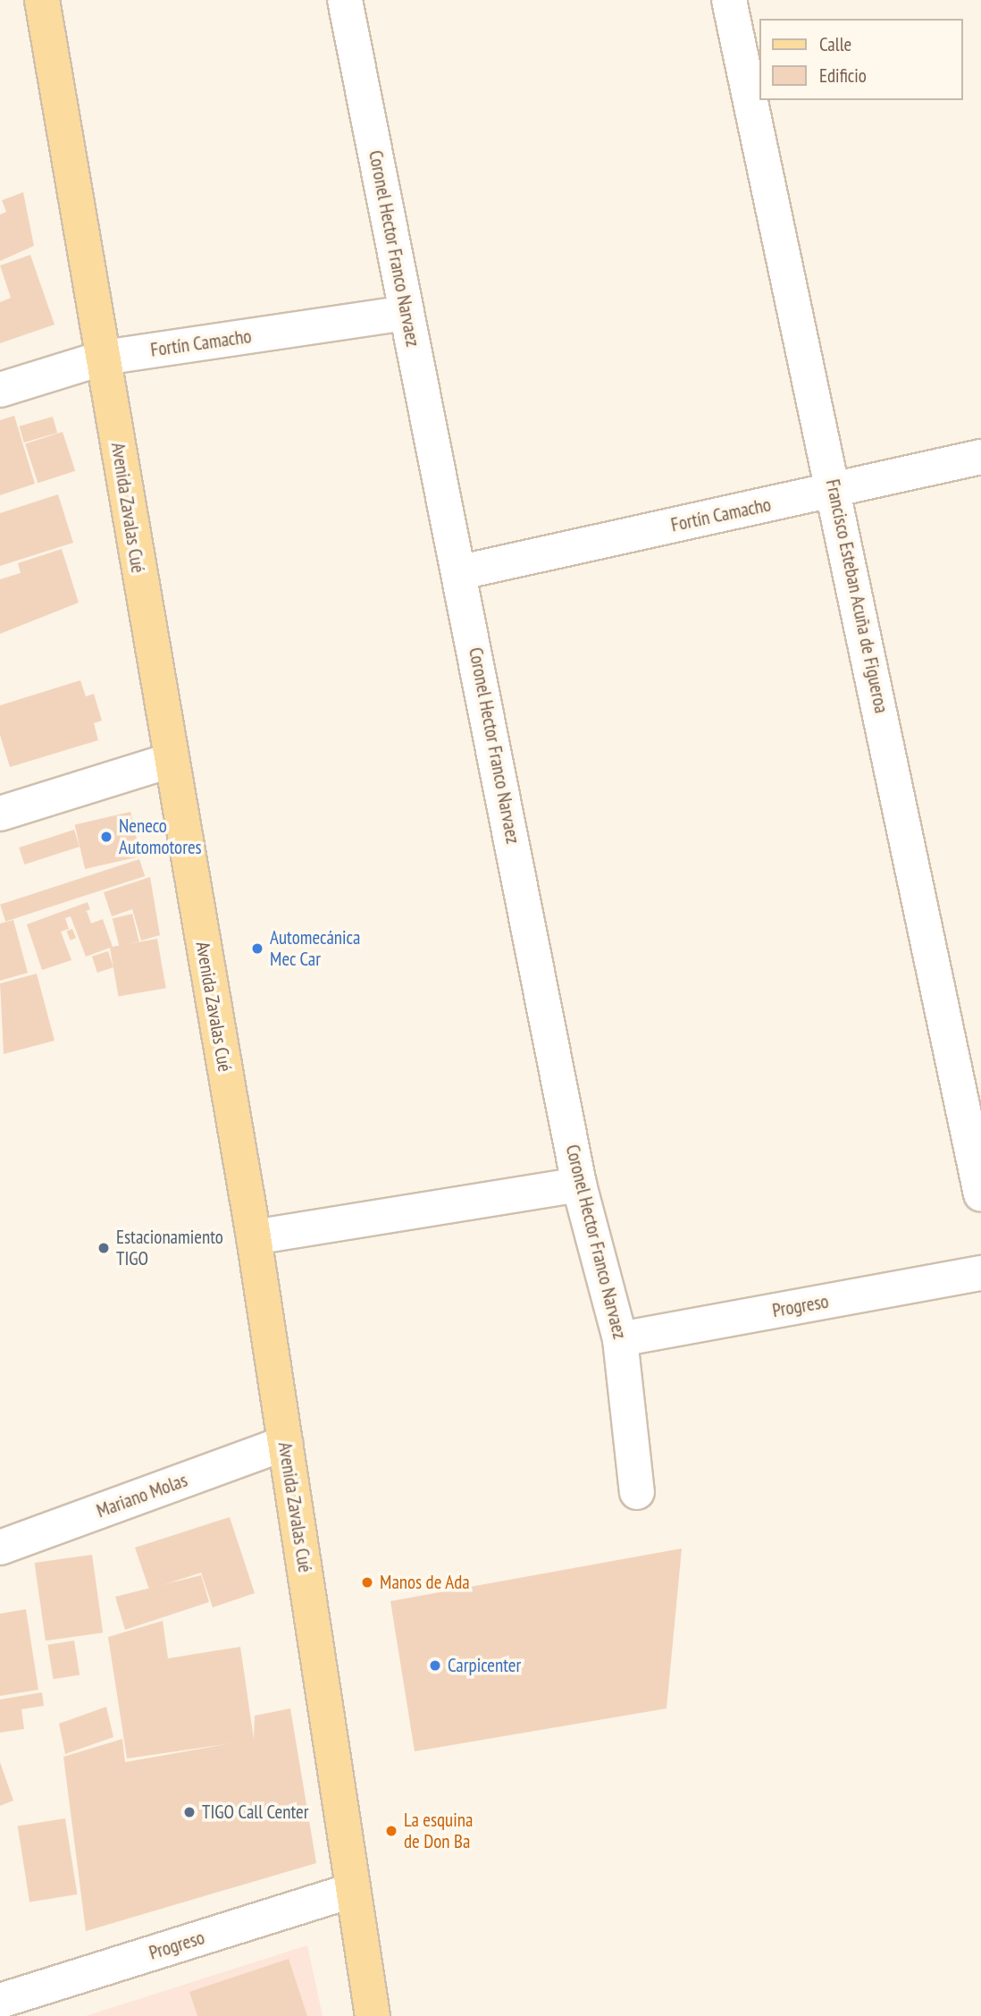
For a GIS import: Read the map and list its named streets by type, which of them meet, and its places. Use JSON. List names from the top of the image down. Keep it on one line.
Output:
{"streets":{"main road":["Avenida Zavalas Cué"],"street":["Coronel Hector Franco Narvaez","Fortín Camacho","Francisco Esteban Acuña de Figueroa","Progreso","Mariano Molas"]},"crossings":[["Coronel Hector Franco Narvaez","Fortín Camacho"],["Coronel Hector Franco Narvaez","Progreso"],["Fortín Camacho","Avenida Zavalas Cué"],["Fortín Camacho","Francisco Esteban Acuña de Figueroa"],["Avenida Zavalas Cué","Progreso"],["Avenida Zavalas Cué","Mariano Molas"]],"places":["Neneco Automotores","Automecánica Mec Car","Estacionamiento TIGO","Manos de Ada","Carpicenter","TIGO Call Center","La esquina de Don Ba"],"legend":["Calle","Edificio"]}
